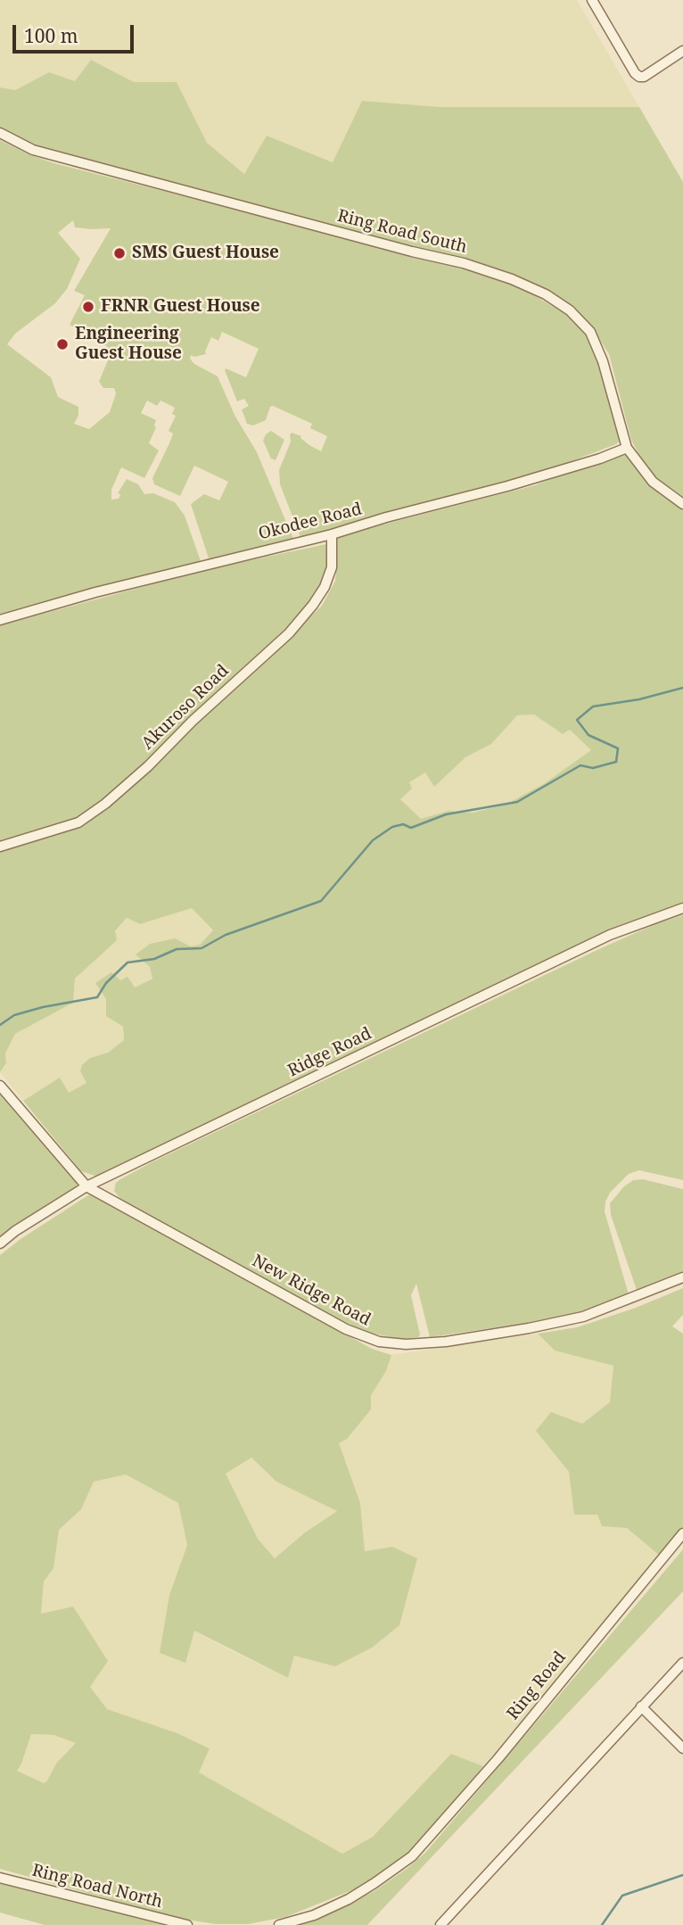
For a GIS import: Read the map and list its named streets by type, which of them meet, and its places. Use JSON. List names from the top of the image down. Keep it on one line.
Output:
{"streets":{"street":["Ring Road South","Okodee Road","Akuroso Road","Ridge Road","New Ridge Road","Ring Road","Ring Road North"]},"crossings":[["Ring Road South","Okodee Road"],["Okodee Road","Akuroso Road"],["Ridge Road","New Ridge Road"]],"places":["SMS Guest House","FRNR Guest House","Engineering Guest House"],"scale_bar":"100 m"}
